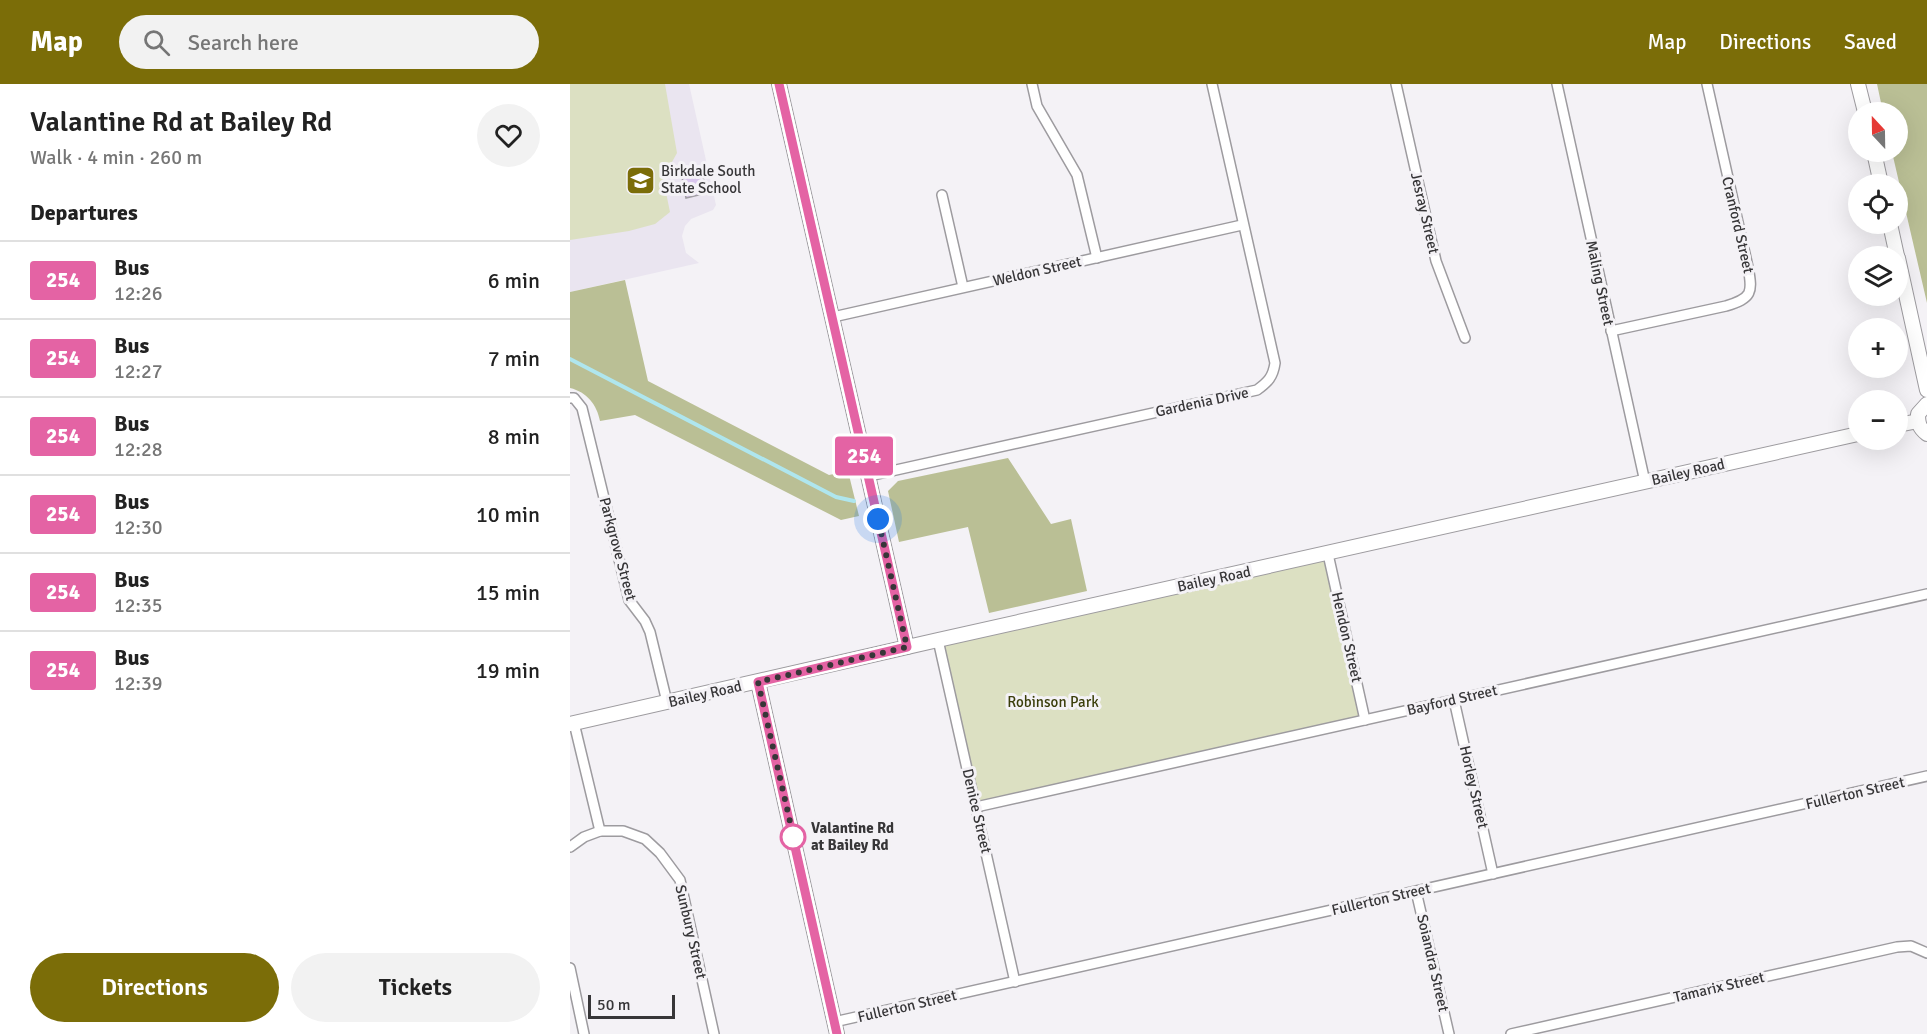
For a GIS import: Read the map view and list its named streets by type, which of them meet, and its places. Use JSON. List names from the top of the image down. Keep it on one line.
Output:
{"streets":{"street":["Jesray Street","Cranford Street","Weldon Street","Maling Street","Gardenia Drive","Bailey Road","Parkgrove Street","Hendon Street","Bayford Street","Horley Street","Fullerton Street","Denice Street","Sunbury Street","Soiandra Street","Tamarix Street"]},"crossings":[["Cranford Street","Maling Street"],["Weldon Street","Gardenia Drive"],["Maling Street","Bailey Road"],["Bailey Road","Parkgrove Street"],["Bailey Road","Hendon Street"],["Bailey Road","Denice Street"],["Hendon Street","Bayford Street"],["Bayford Street","Horley Street"],["Bayford Street","Denice Street"],["Horley Street","Fullerton Street"],["Fullerton Street","Denice Street"],["Fullerton Street","Soiandra Street"]],"parks":["Robinson Park"],"places":{"school or university":["Birkdale South State School"],"other":["Valantine Rd at Bailey Rd"]},"lines":["bus line 254"],"scale_bar":"50 m","north":"top","page":{"header":"Map","search":"Search here","nav":["Map","Directions","Saved"],"heading":[["Valantine Rd at Bailey Rd","Walk · 4 min · 260 m"],"Departures"],"on_map":"254","map_buttons":["+","−"],"list":[{"mark":"254","name":"Bus","note":"12:26","value":"6 min"},{"mark":"254","name":"Bus","note":"12:27","value":"7 min"},{"mark":"254","name":"Bus","note":"12:28","value":"8 min"},{"mark":"254","name":"Bus","note":"12:30","value":"10 min"},{"mark":"254","name":"Bus","note":"12:35","value":"15 min"},{"mark":"254","name":"Bus","note":"12:39","value":"19 min"}],"buttons":["Directions","Tickets"],"scale":"50 m"}}
